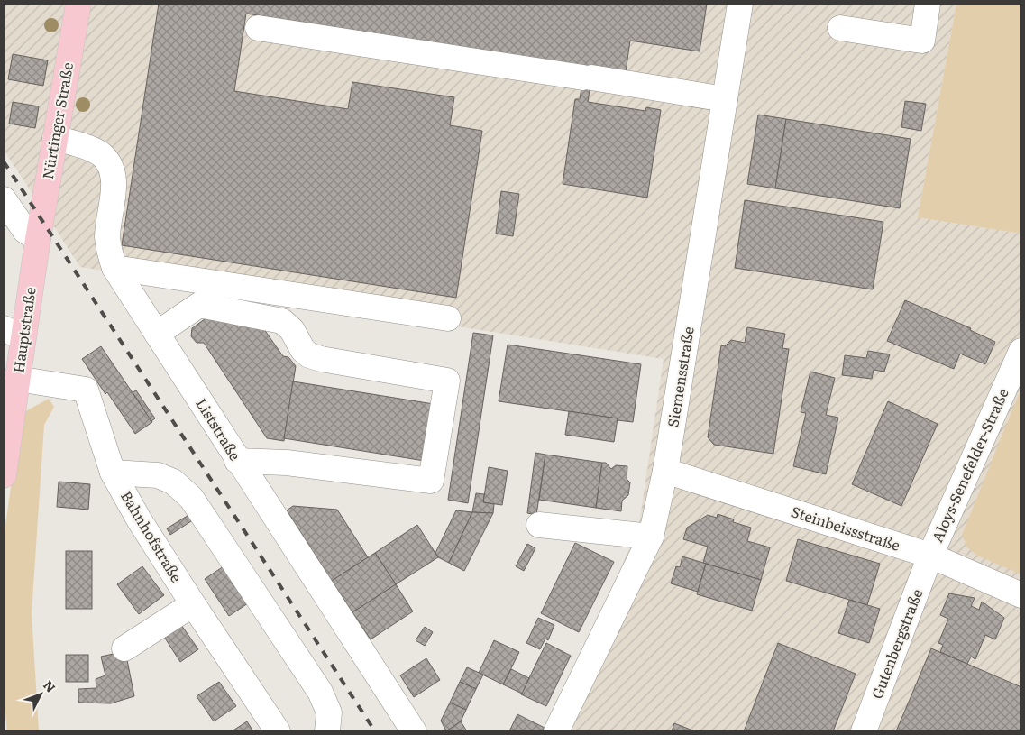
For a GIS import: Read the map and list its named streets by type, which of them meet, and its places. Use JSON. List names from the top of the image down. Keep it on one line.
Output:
{"streets":{"main road":["Nürtinger Straße","Hauptstraße"],"street":["Siemensstraße","Liststraße","Aloys-Senefelder-Straße","Steinbeissstraße","Bahnhofstraße","Gutenbergstraße"]},"crossings":[["Nürtinger Straße","Hauptstraße"],["Nürtinger Straße","Liststraße"],["Hauptstraße","Bahnhofstraße"],["Siemensstraße","Steinbeissstraße"],["Aloys-Senefelder-Straße","Steinbeissstraße"],["Aloys-Senefelder-Straße","Gutenbergstraße"],["Steinbeissstraße","Gutenbergstraße"]],"north":"top right"}
